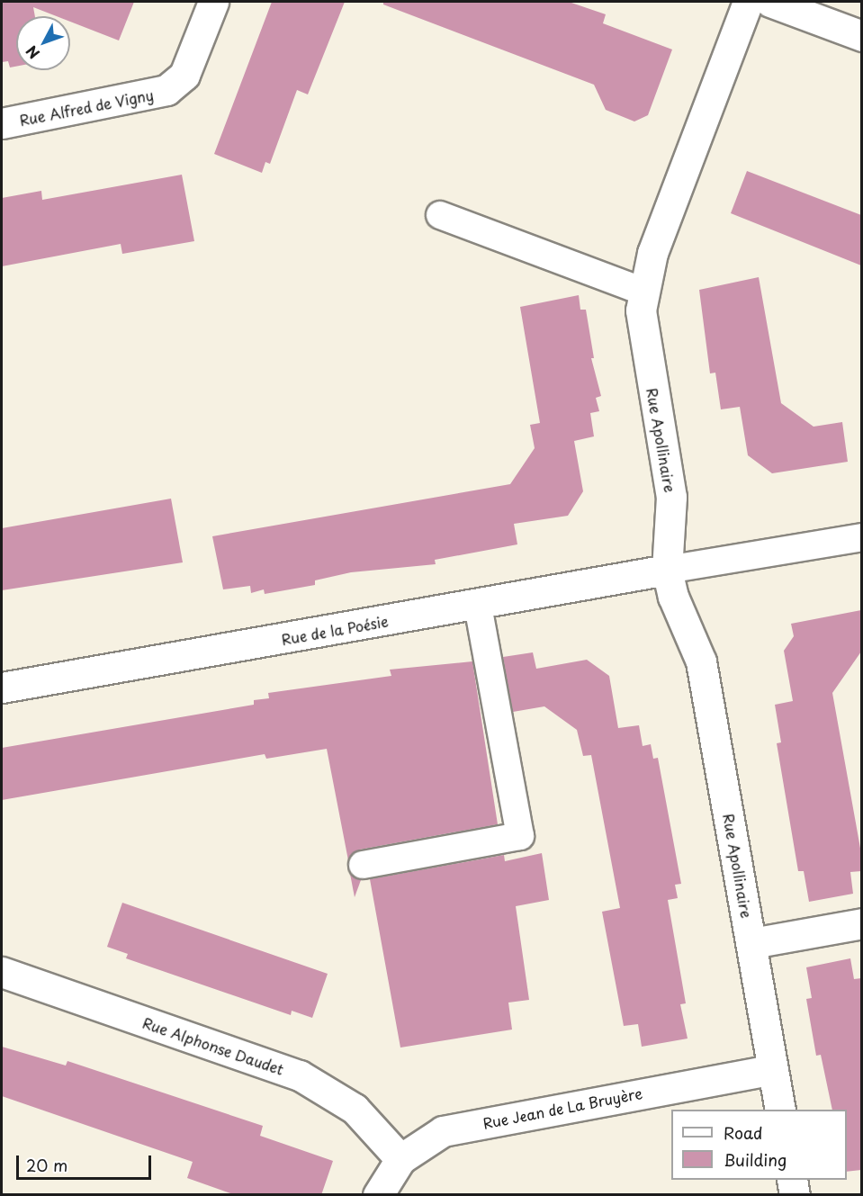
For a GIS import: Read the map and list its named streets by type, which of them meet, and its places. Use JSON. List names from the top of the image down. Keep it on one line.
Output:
{"streets":{"street":["Rue Alfred de Vigny","Rue Apollinaire","Rue de la Poésie","Rue Alphonse Daudet","Rue Jean de La Bruyère"]},"crossings":[["Rue Apollinaire","Rue de la Poésie"],["Rue Apollinaire","Rue Jean de La Bruyère"],["Rue Alphonse Daudet","Rue Jean de La Bruyère"]],"legend":["Road","Building"],"scale_bar":"20 m","north":"bottom left"}
